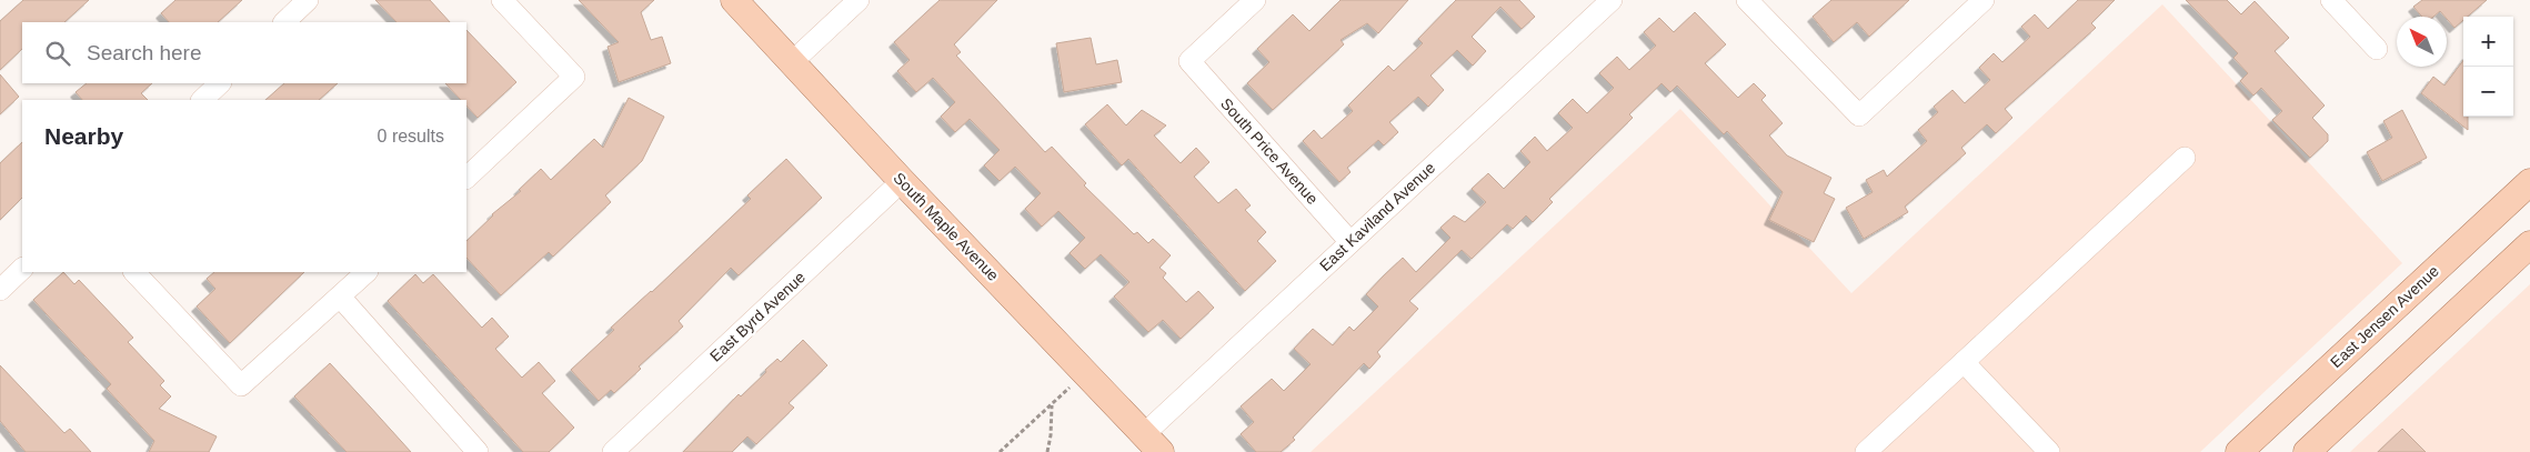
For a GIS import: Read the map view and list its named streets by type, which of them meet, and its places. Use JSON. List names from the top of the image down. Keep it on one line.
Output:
{"streets":{"main road":["South Maple Avenue","East Jensen Avenue"],"street":["South Price Avenue","East Kaviland Avenue","East Byrd Avenue"]},"crossings":[["South Price Avenue","East Kaviland Avenue"],["East Kaviland Avenue","South Maple Avenue"],["South Maple Avenue","East Byrd Avenue"]],"north":"top left","page":{"map_buttons":["+","−"],"search":"Search here","heading":["Nearby","0 results"]}}
